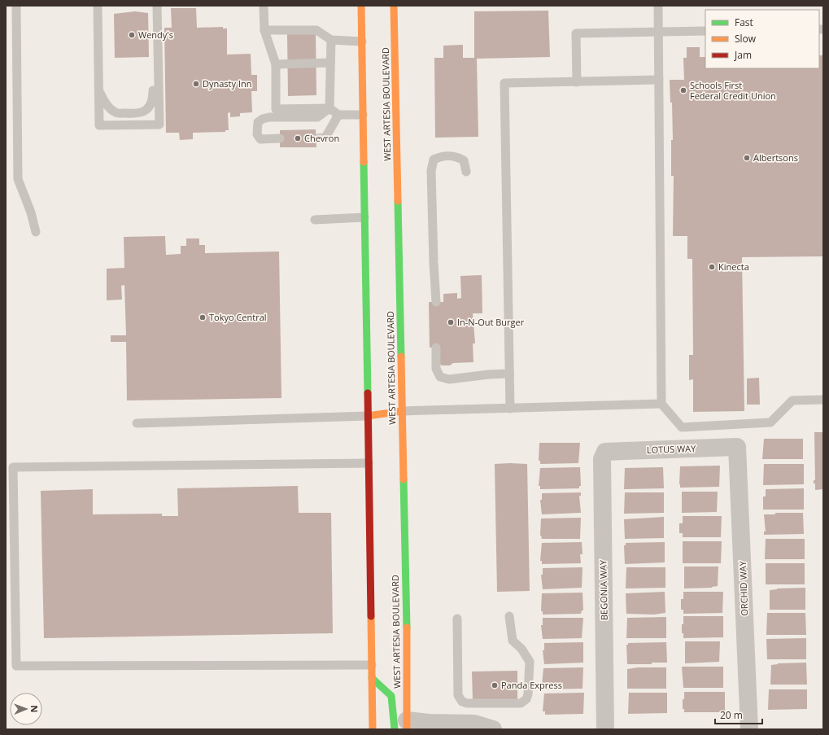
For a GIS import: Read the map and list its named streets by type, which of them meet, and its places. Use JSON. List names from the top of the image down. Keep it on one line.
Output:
{"streets":{"main road":["WEST ARTESIA BOULEVARD"],"street":["LOTUS WAY","ORCHID WAY","BEGONIA WAY"]},"crossings":[["LOTUS WAY","ORCHID WAY"],["LOTUS WAY","BEGONIA WAY"]],"places":["Wendy's","Dynasty Inn","Schools First Federal Credit Union","Chevron","Albertsons","Kinecta","Tokyo Central","In-N-Out Burger","Panda Express"],"legend":["Fast","Slow","Jam"],"scale_bar":"20 m","north":"right"}
